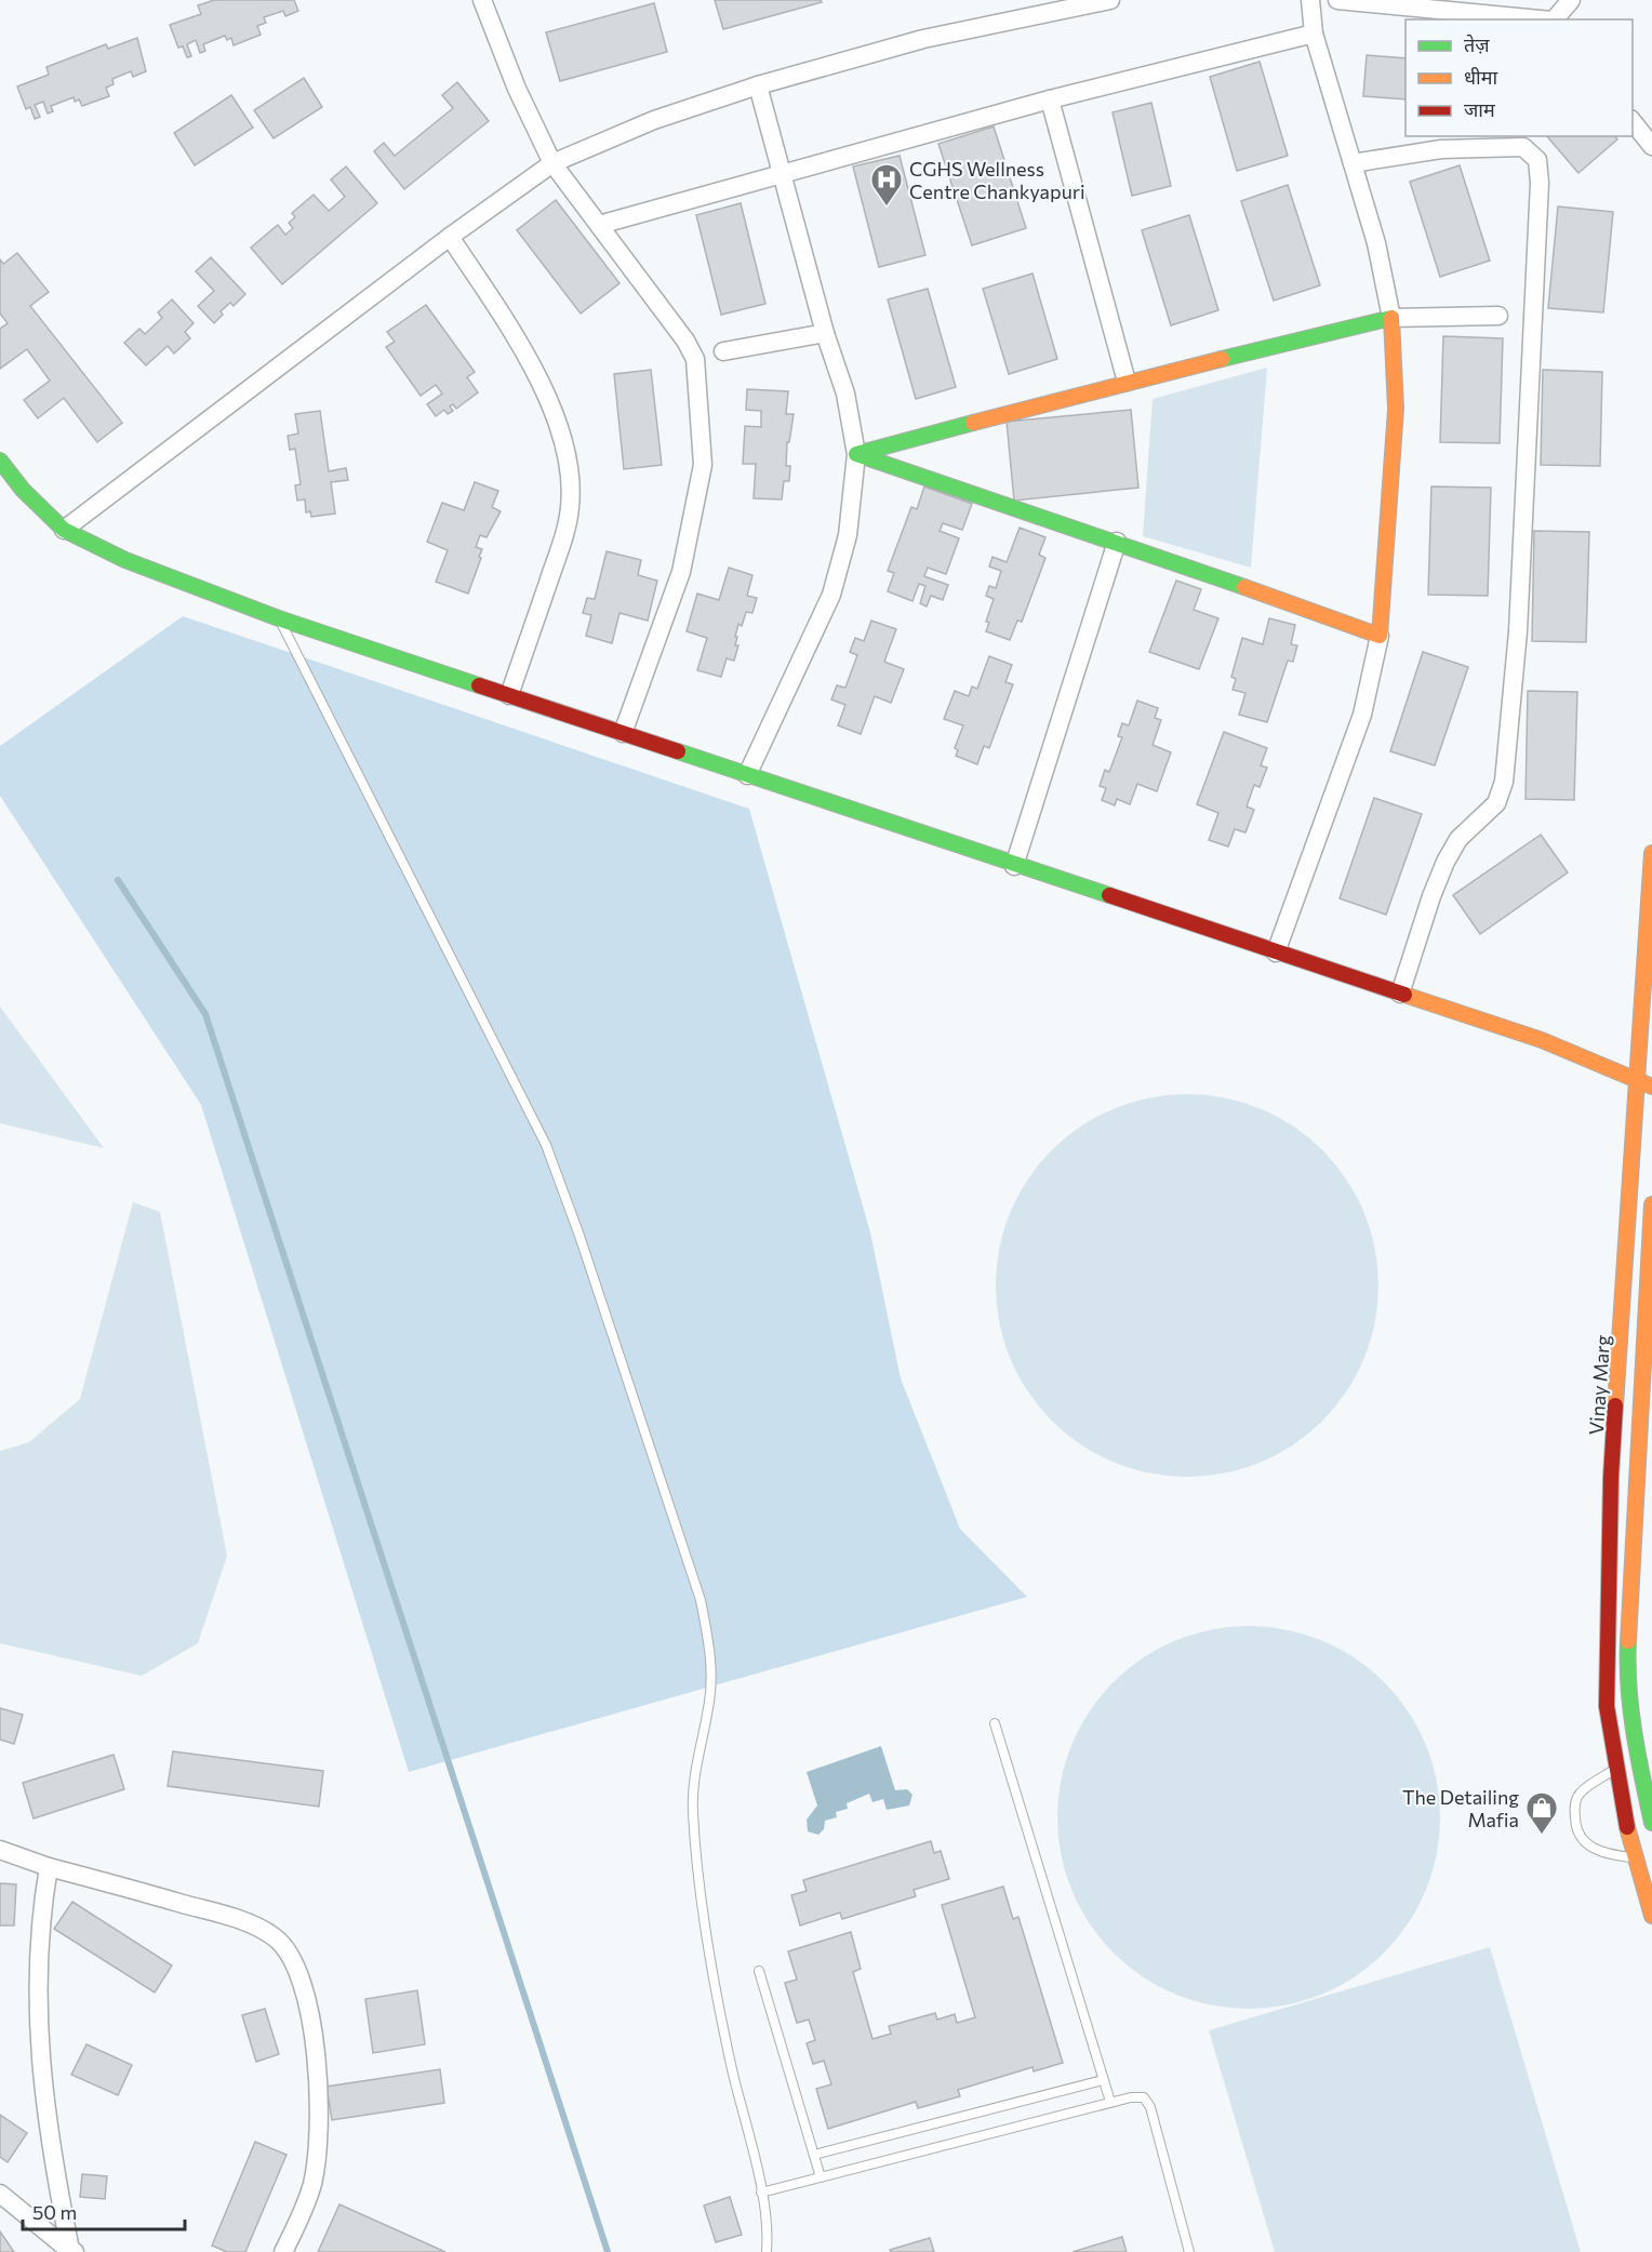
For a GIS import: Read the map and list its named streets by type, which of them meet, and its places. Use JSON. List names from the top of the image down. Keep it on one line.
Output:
{"streets":{"street":["Vinay Marg"]},"places":{"hospital":["CGHS Wellness Centre Chankyapuri"],"shop":["The Detailing Mafia"]},"legend":["तेज़","धीमा","जाम"],"scale_bar":"50 m"}
